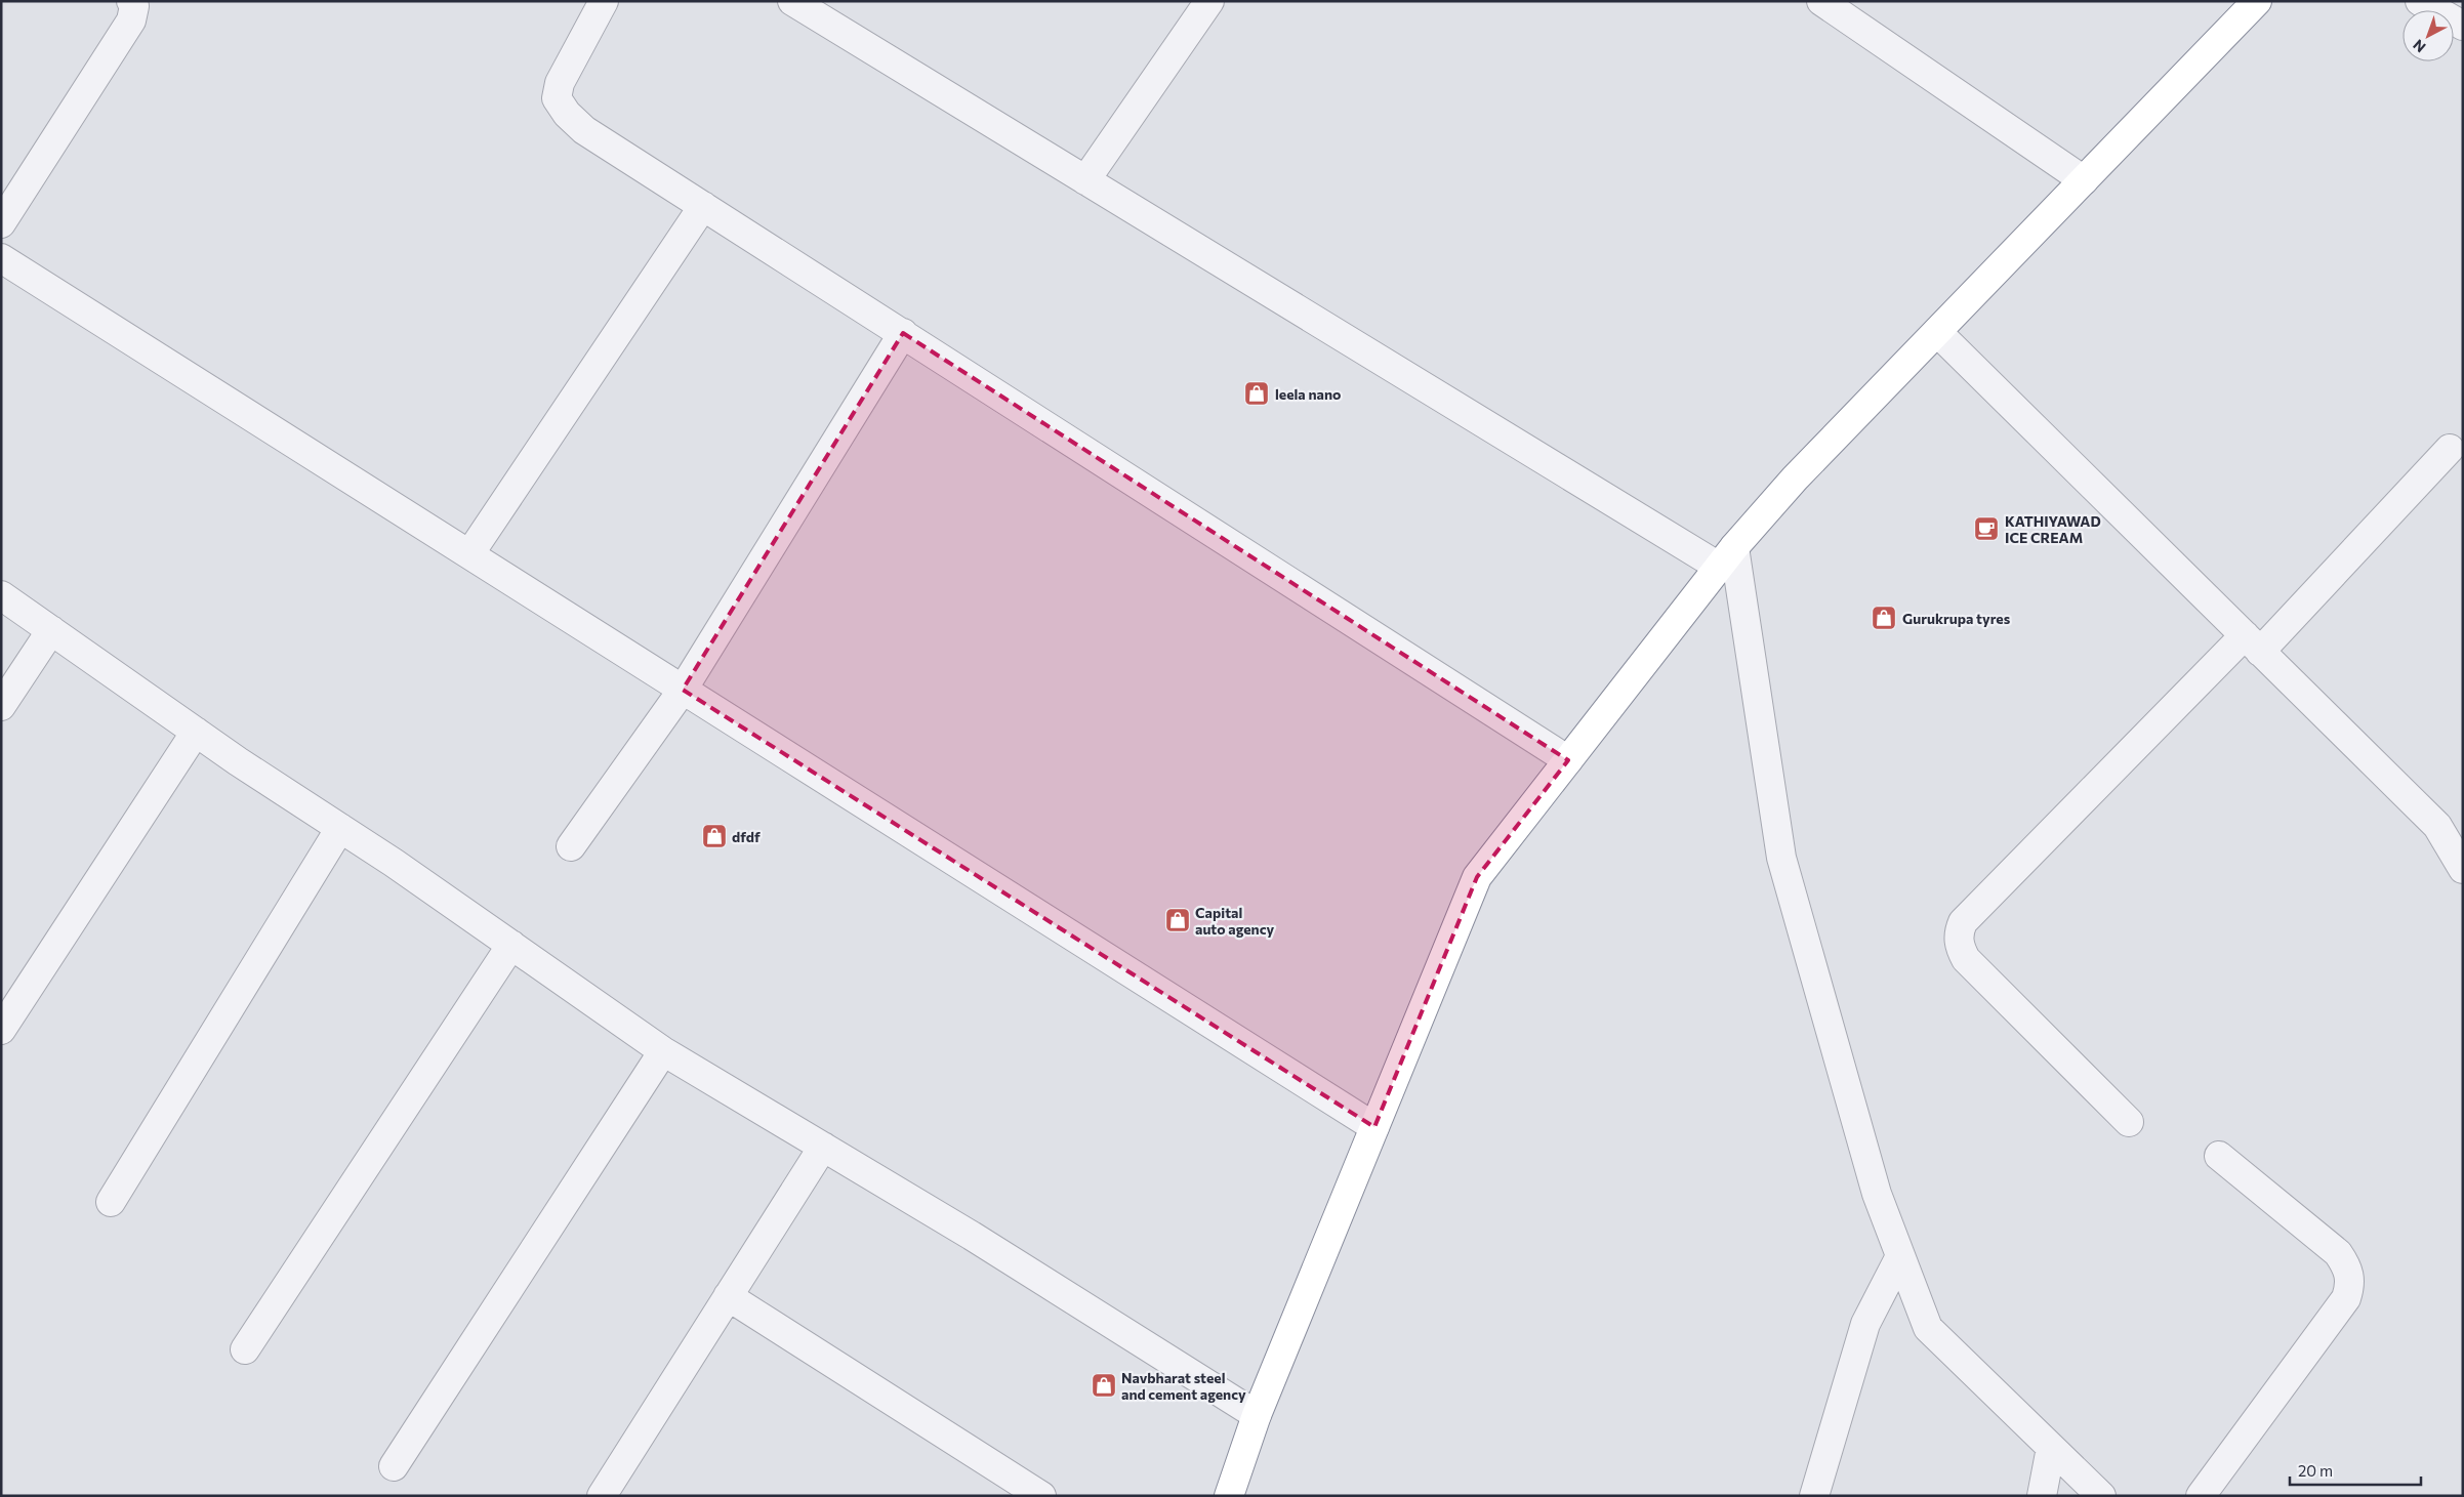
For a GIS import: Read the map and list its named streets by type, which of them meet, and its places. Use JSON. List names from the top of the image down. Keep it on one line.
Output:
{"places":{"shop":["leela nano","Gurukrupa tyres","dfdf","Capital auto agency","Navbharat steel and cement agency"],"cafe":["KATHIYAWAD ICE CREAM"]},"scale_bar":"20 m","north":"bottom left"}
